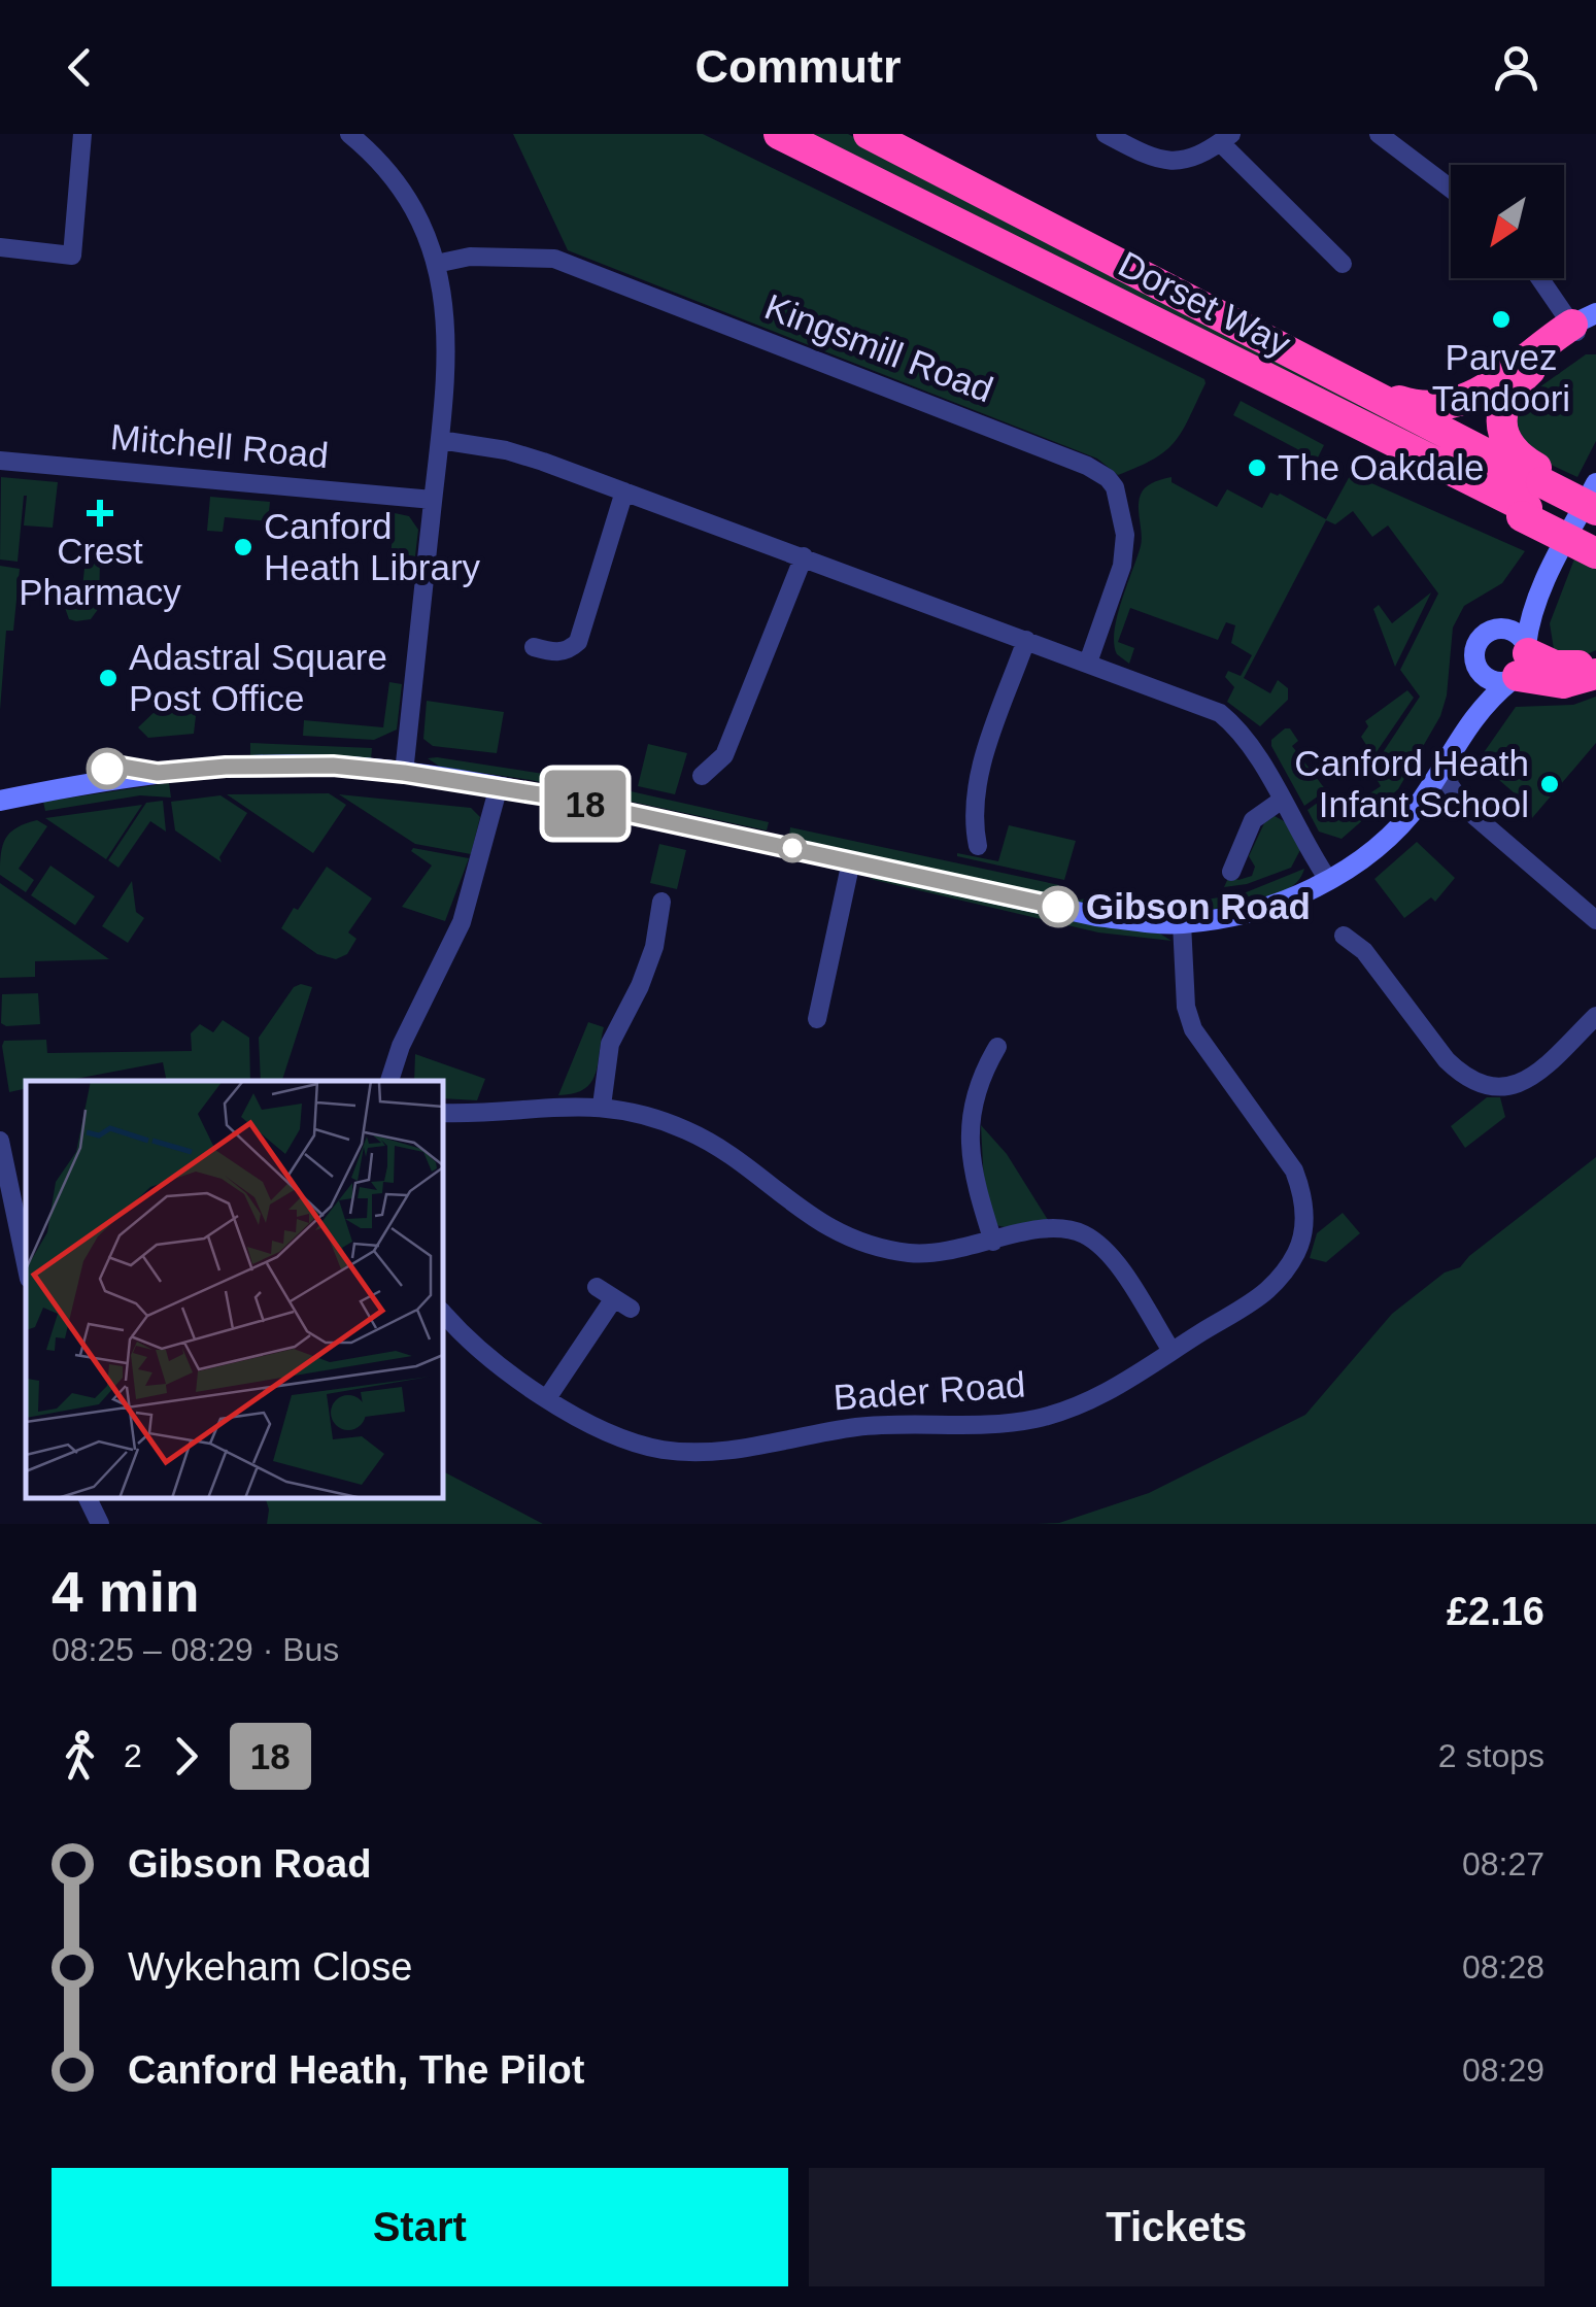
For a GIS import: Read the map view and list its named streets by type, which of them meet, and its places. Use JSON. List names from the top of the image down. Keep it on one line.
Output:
{"streets":{"highway":["Dorset Way"],"street":["Kingsmill Road","Mitchell Road","Bader Road"]},"places":{"other":["Parvez Tandoori","The Oakdale","Canford Heath Library","Adastral Square Post Office","Canford Heath Infant School","Gibson Road"],"health":["Crest Pharmacy"]},"lines":["bus line 18"],"north":"bottom left","page":{"header":"Commutr","on_map":"18","heading":["4 min","08:25 – 08:29 · Bus","£2.16"],"legs":["2","18","2 stops"],"list":[{"name":"Gibson Road","value":"08:27"},{"name":"Wykeham Close","value":"08:28"},{"name":"Canford Heath, The Pilot","value":"08:29"}],"buttons":["Start","Tickets"]}}
